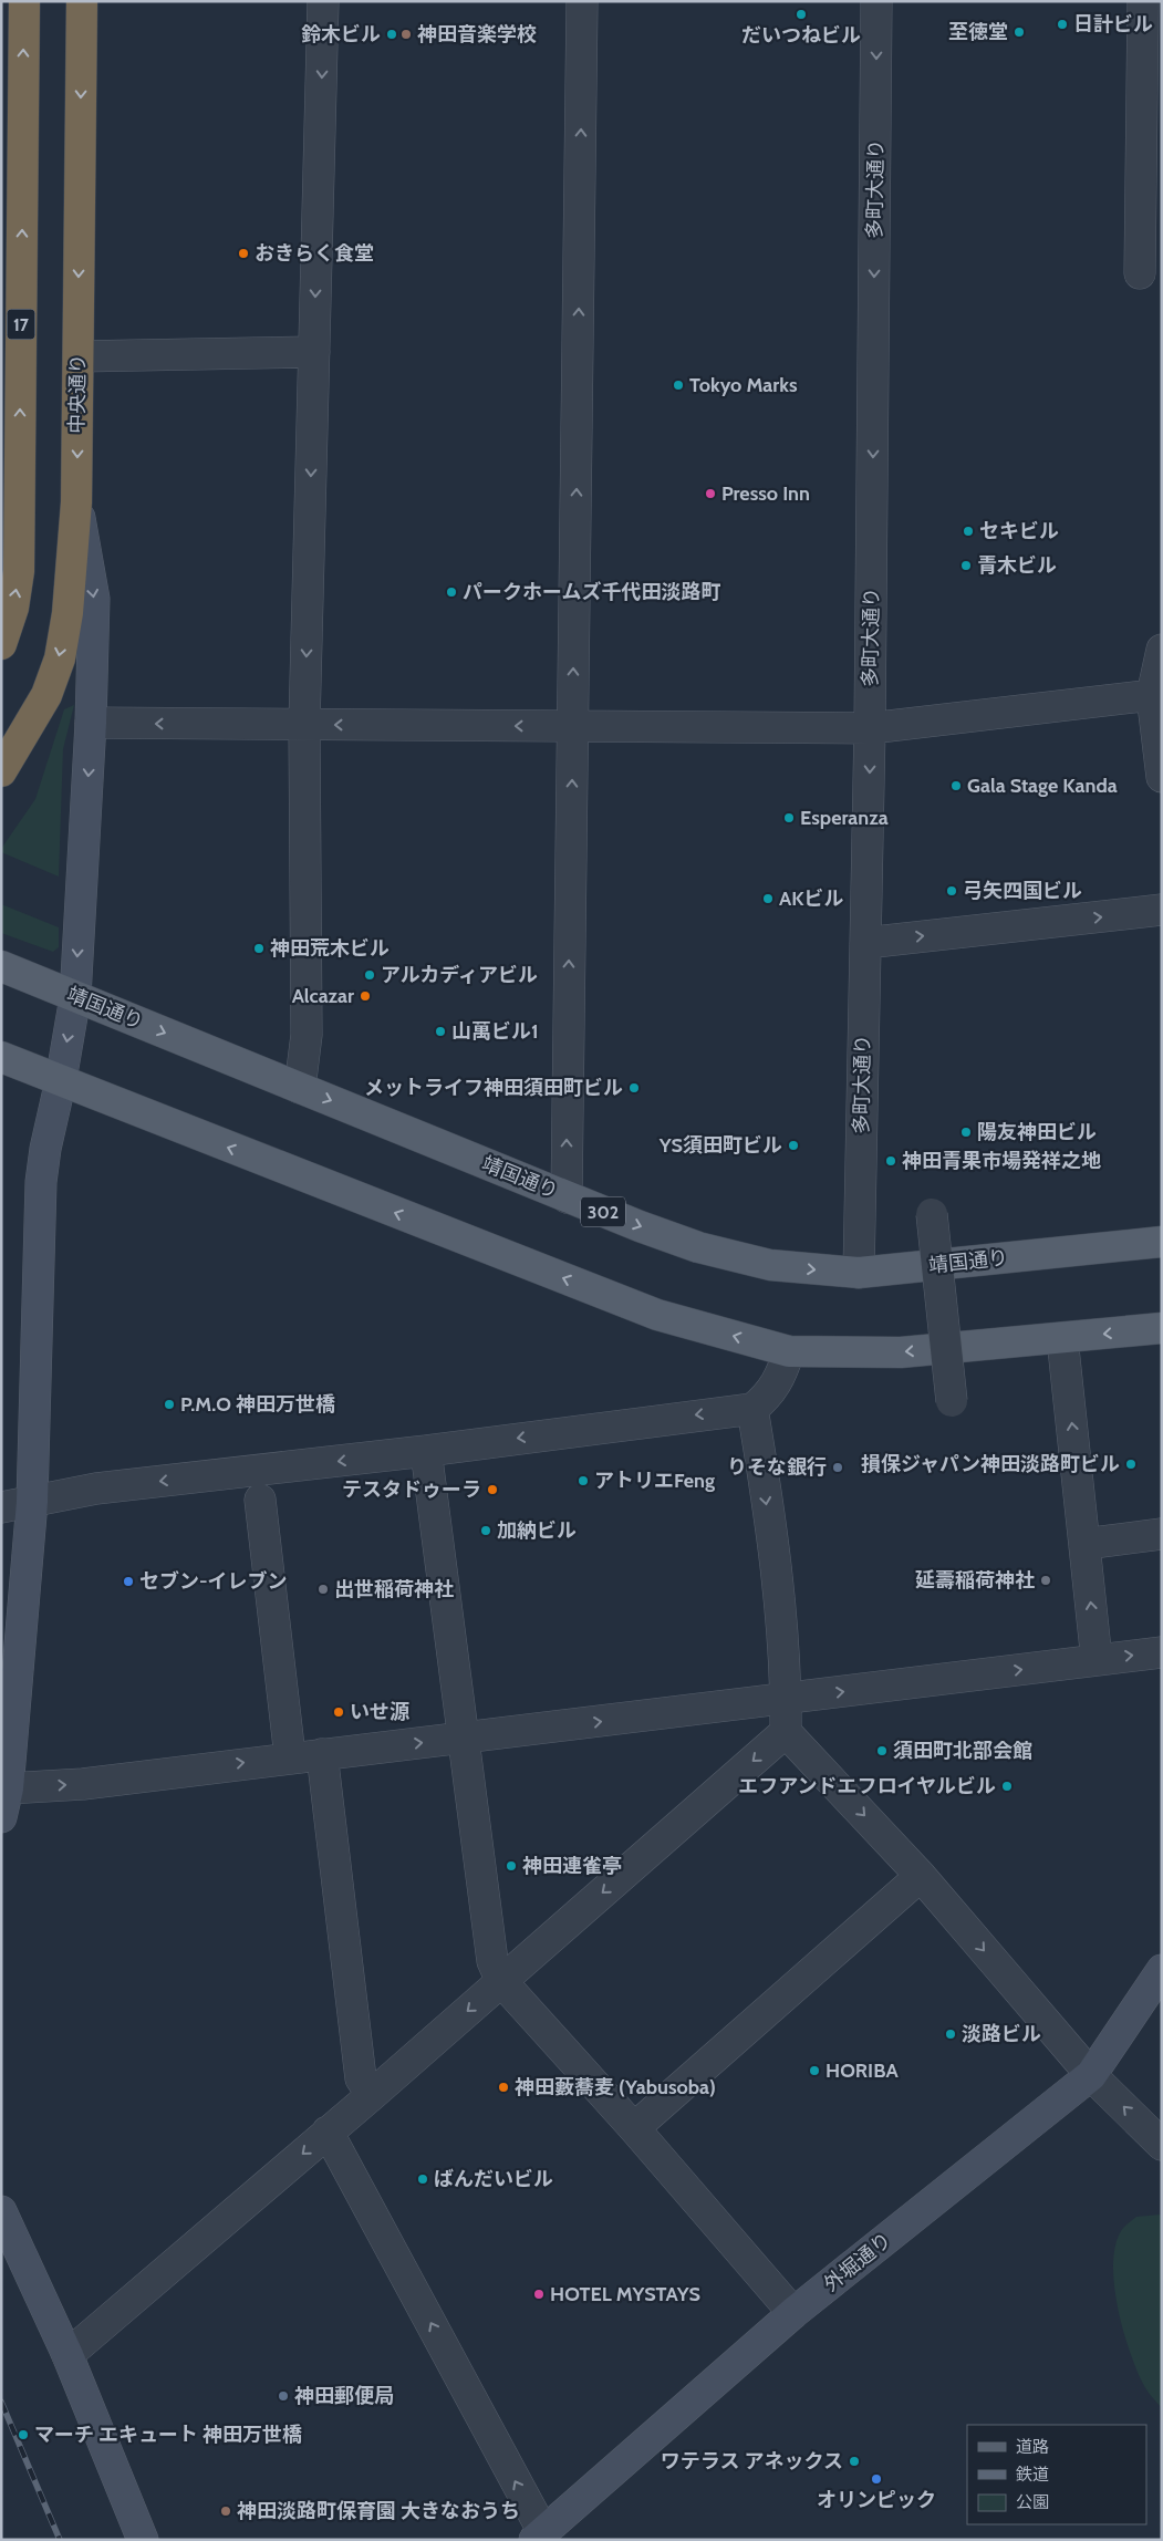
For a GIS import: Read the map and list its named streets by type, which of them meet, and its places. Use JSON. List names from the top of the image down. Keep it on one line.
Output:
{"streets":{"highway":["17","中央通り"],"main road":["靖国通り","302"],"street":["多町大通り","外堀通り"]},"crossings":[["多町大通り","靖国通り"]],"one_way":["多町大通り"],"places":["だいつねビル","日計ビル","至徳堂","鈴木ビル","神田音楽学校","おきらく食堂","Tokyo Marks","Presso Inn","セキビル","青木ビル","パークホームズ千代田淡路町","Gala Stage Kanda","Esperanza","弓矢四国ビル","AKビル","神田荒木ビル","アルカディアビル","Alcazar","山萬ビル1","メットライフ神田須田町ビル","陽友神田ビル","YS須田町ビル","神田青果市場発祥之地","P.M.O 神田万世橋","損保ジャパン神田淡路町ビル","りそな銀行","アトリエFeng","テスタドゥーラ","加納ビル","延壽稲荷神社","セブン-イレブン","出世稲荷神社","いせ源","須田町北部会館","エフアンドエフロイヤルビル","神田連雀亭","淡路ビル","HORIBA","神田藪蕎麦 (Yabusoba)","ばんだいビル","HOTEL MYSTAYS","神田郵便局","マーチ エキュート 神田万世橋","ワテラス アネックス","オリンピック","神田淡路町保育園 大きなおうち"],"legend":["道路","鉄道","公園"]}
